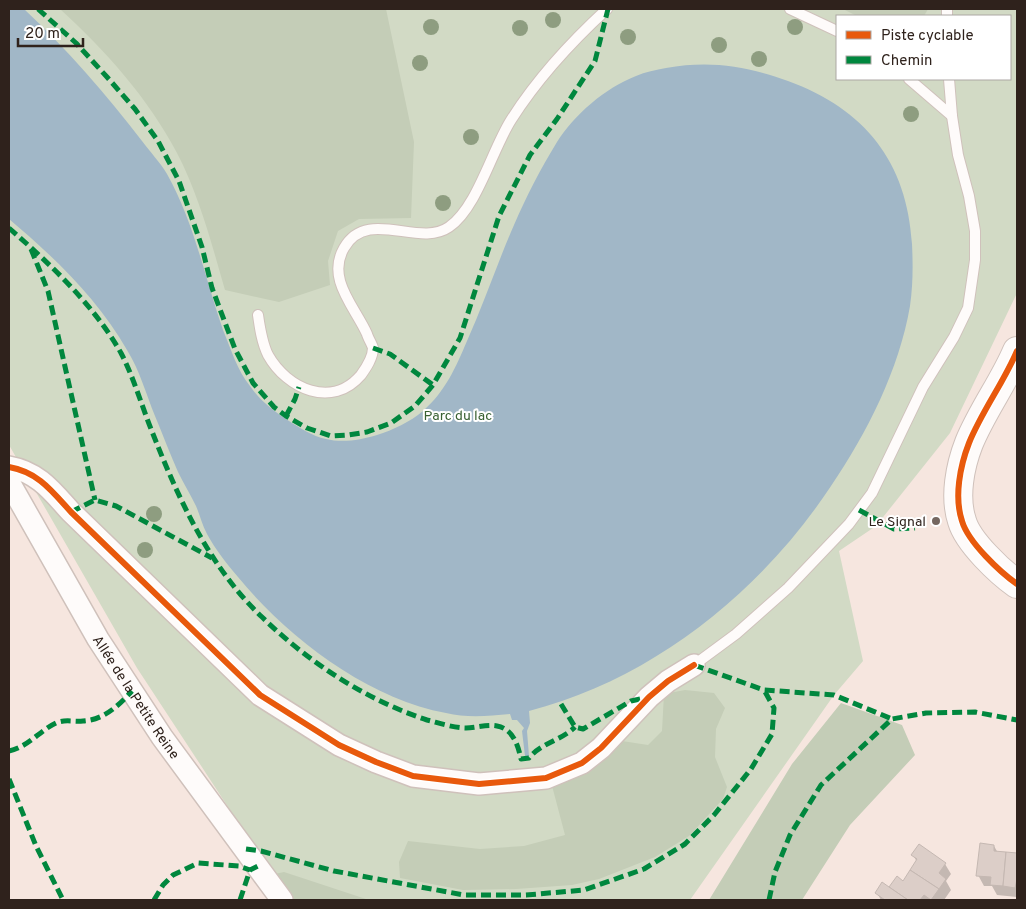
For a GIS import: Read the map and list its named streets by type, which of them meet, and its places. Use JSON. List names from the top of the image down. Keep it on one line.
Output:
{"streets":{"street":["Allée de la Petite Reine"]},"parks":["Parc du lac"],"places":["Le Signal"],"legend":["Piste cyclable","Chemin"],"scale_bar":"20 m"}
